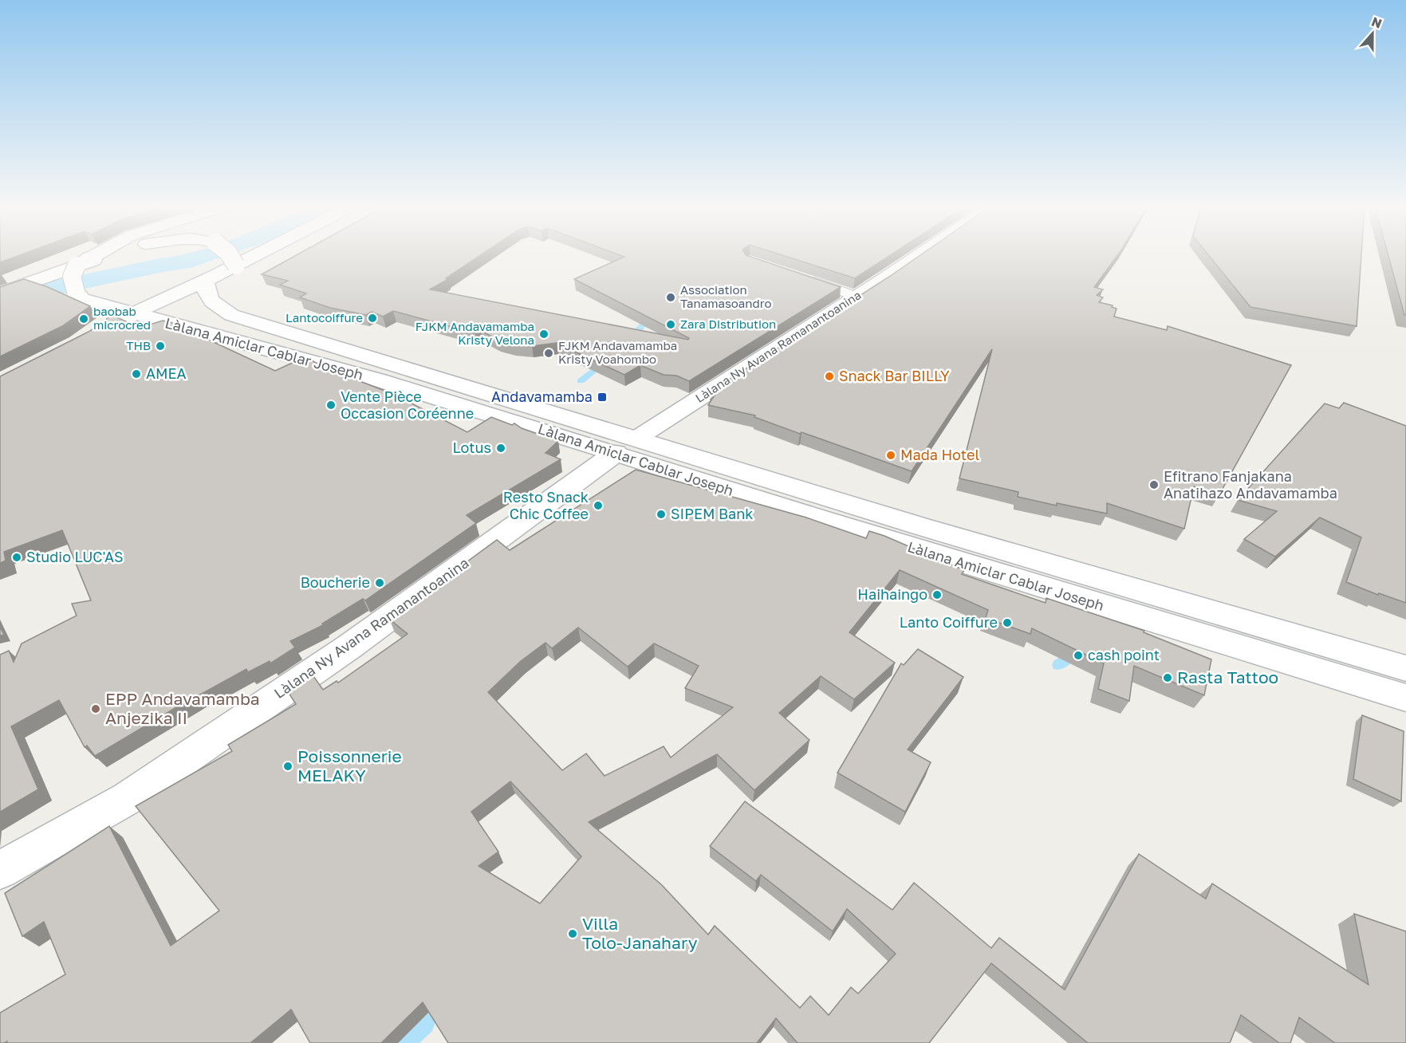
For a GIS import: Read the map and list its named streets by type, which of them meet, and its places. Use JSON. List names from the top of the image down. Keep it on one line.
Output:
{"streets":{"main road":["Làlana Ny Avana Ramanantoanina","Làlana Amiclar Cablar Joseph"]},"crossings":[["Làlana Ny Avana Ramanantoanina","Làlana Amiclar Cablar Joseph"]],"places":{"other":["Association Tanamasoandro","Lantocoiffure","baobab microcred","Zara Distribution","FJKM Andavamamba Kristy Velona","THB","FJKM Andavamamba Kristy Voahombo","AMEA","Snack Bar BILLY","Vente Pièce Occasion Coréenne","Lotus","Mada Hotel","Efitrano Fanjakana Anatihazo Andavamamba","Resto Snack Chic Coffee","SIPEM Bank","Studio LUC'AS","Boucherie","Haihaingo","Lanto Coiffure","cash point","Rasta Tattoo","EPP Andavamamba Anjezika II","Poissonnerie MELAKY","Villa Tolo-Janahary"],"transit":["Andavamamba"]},"north":"top"}
